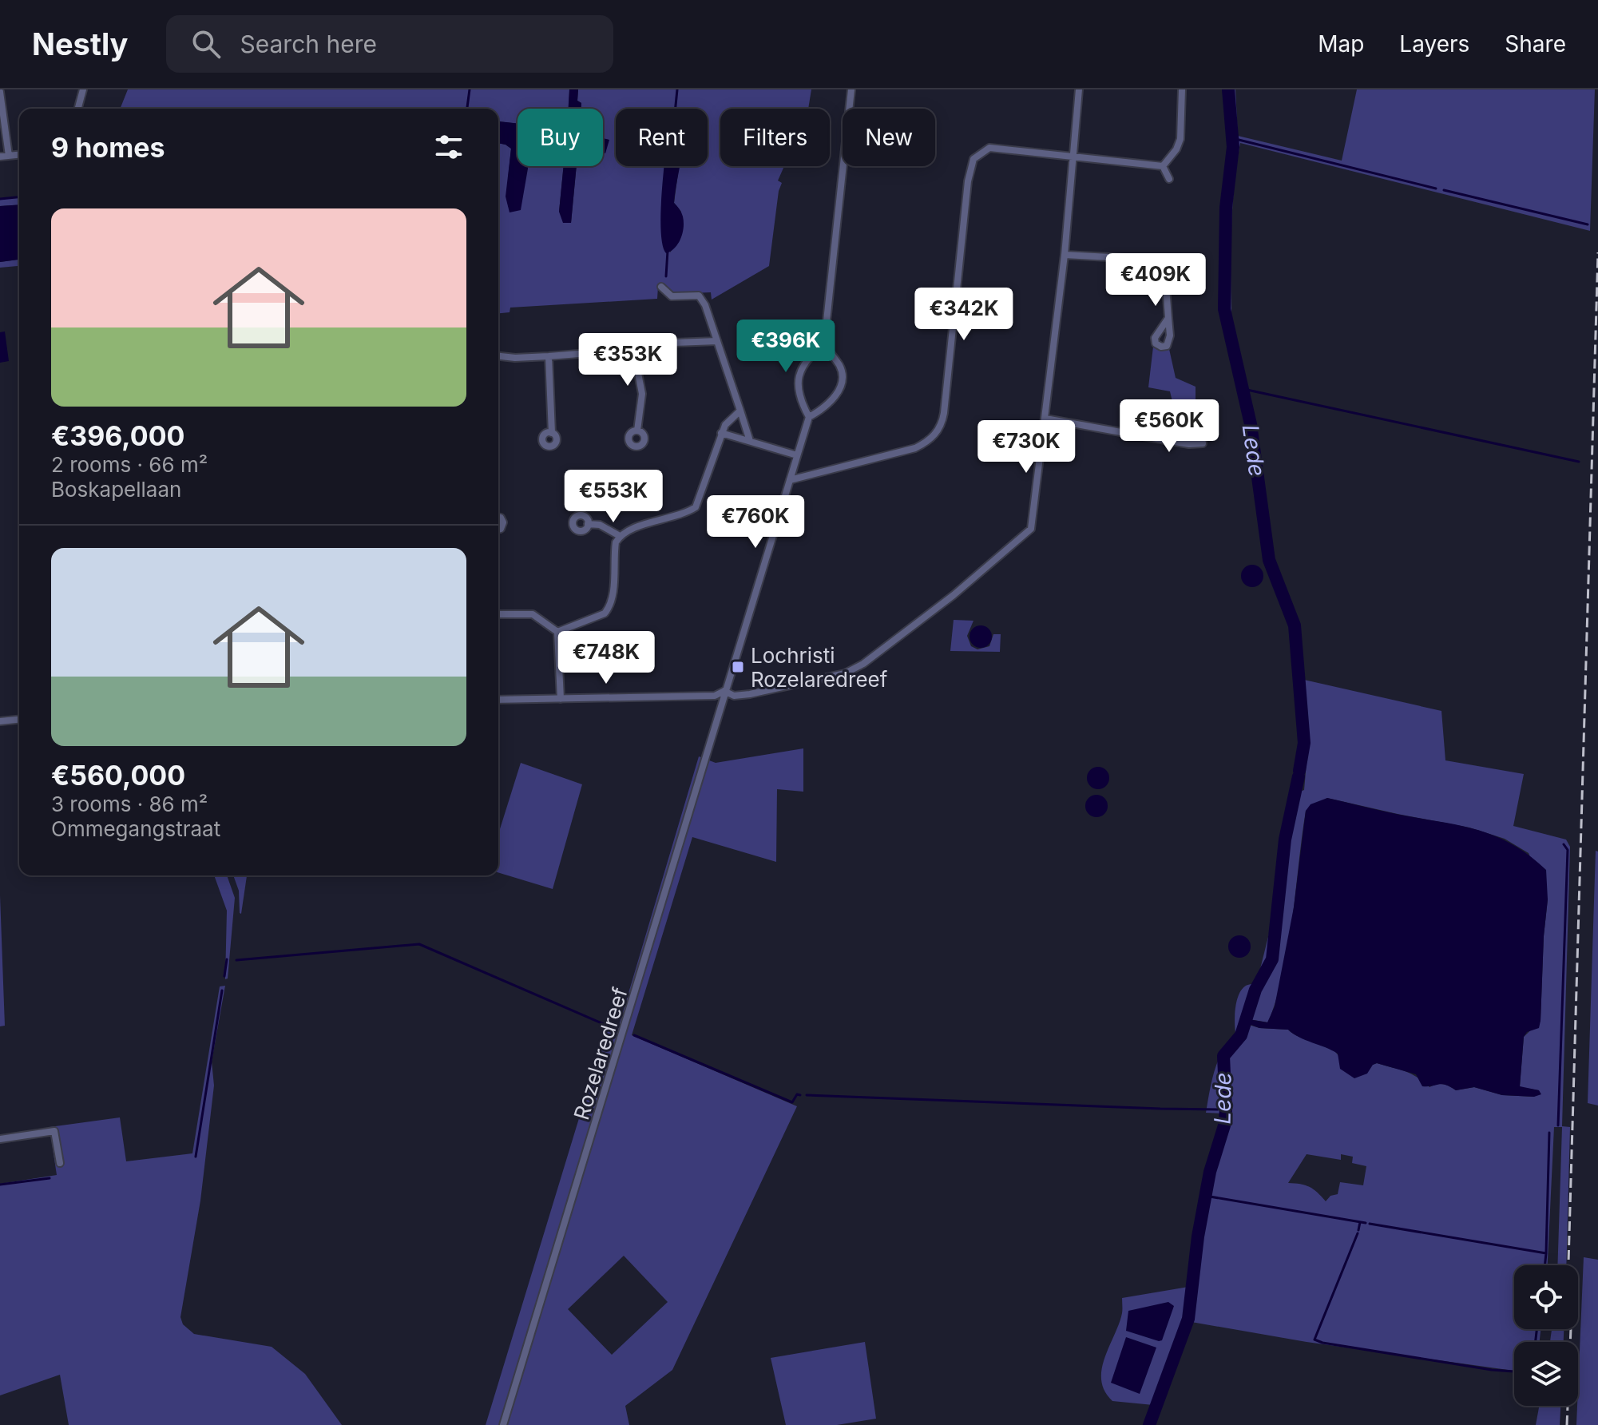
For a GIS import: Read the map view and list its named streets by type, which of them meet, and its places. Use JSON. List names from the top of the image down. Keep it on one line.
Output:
{"streets":{"street":["Rozelaredreef"]},"water":["Lede"],"places":{"transit":["Lochristi Rozelaredreef"]},"page":{"header":"Nestly","search":"Search here","nav":["Map","Layers","Share"],"chip":["Buy","Rent","Filters","New"],"heading":"9 homes","list":[{"name":"€396,000","note":"2 rooms · 66 m² · Boskapellaan"},{"name":"€560,000","note":"3 rooms · 86 m² · Ommegangstraat"}],"price":["€409K","€342K","€396K","€353K","€560K","€730K","€553K","€760K","€748K"]}}
